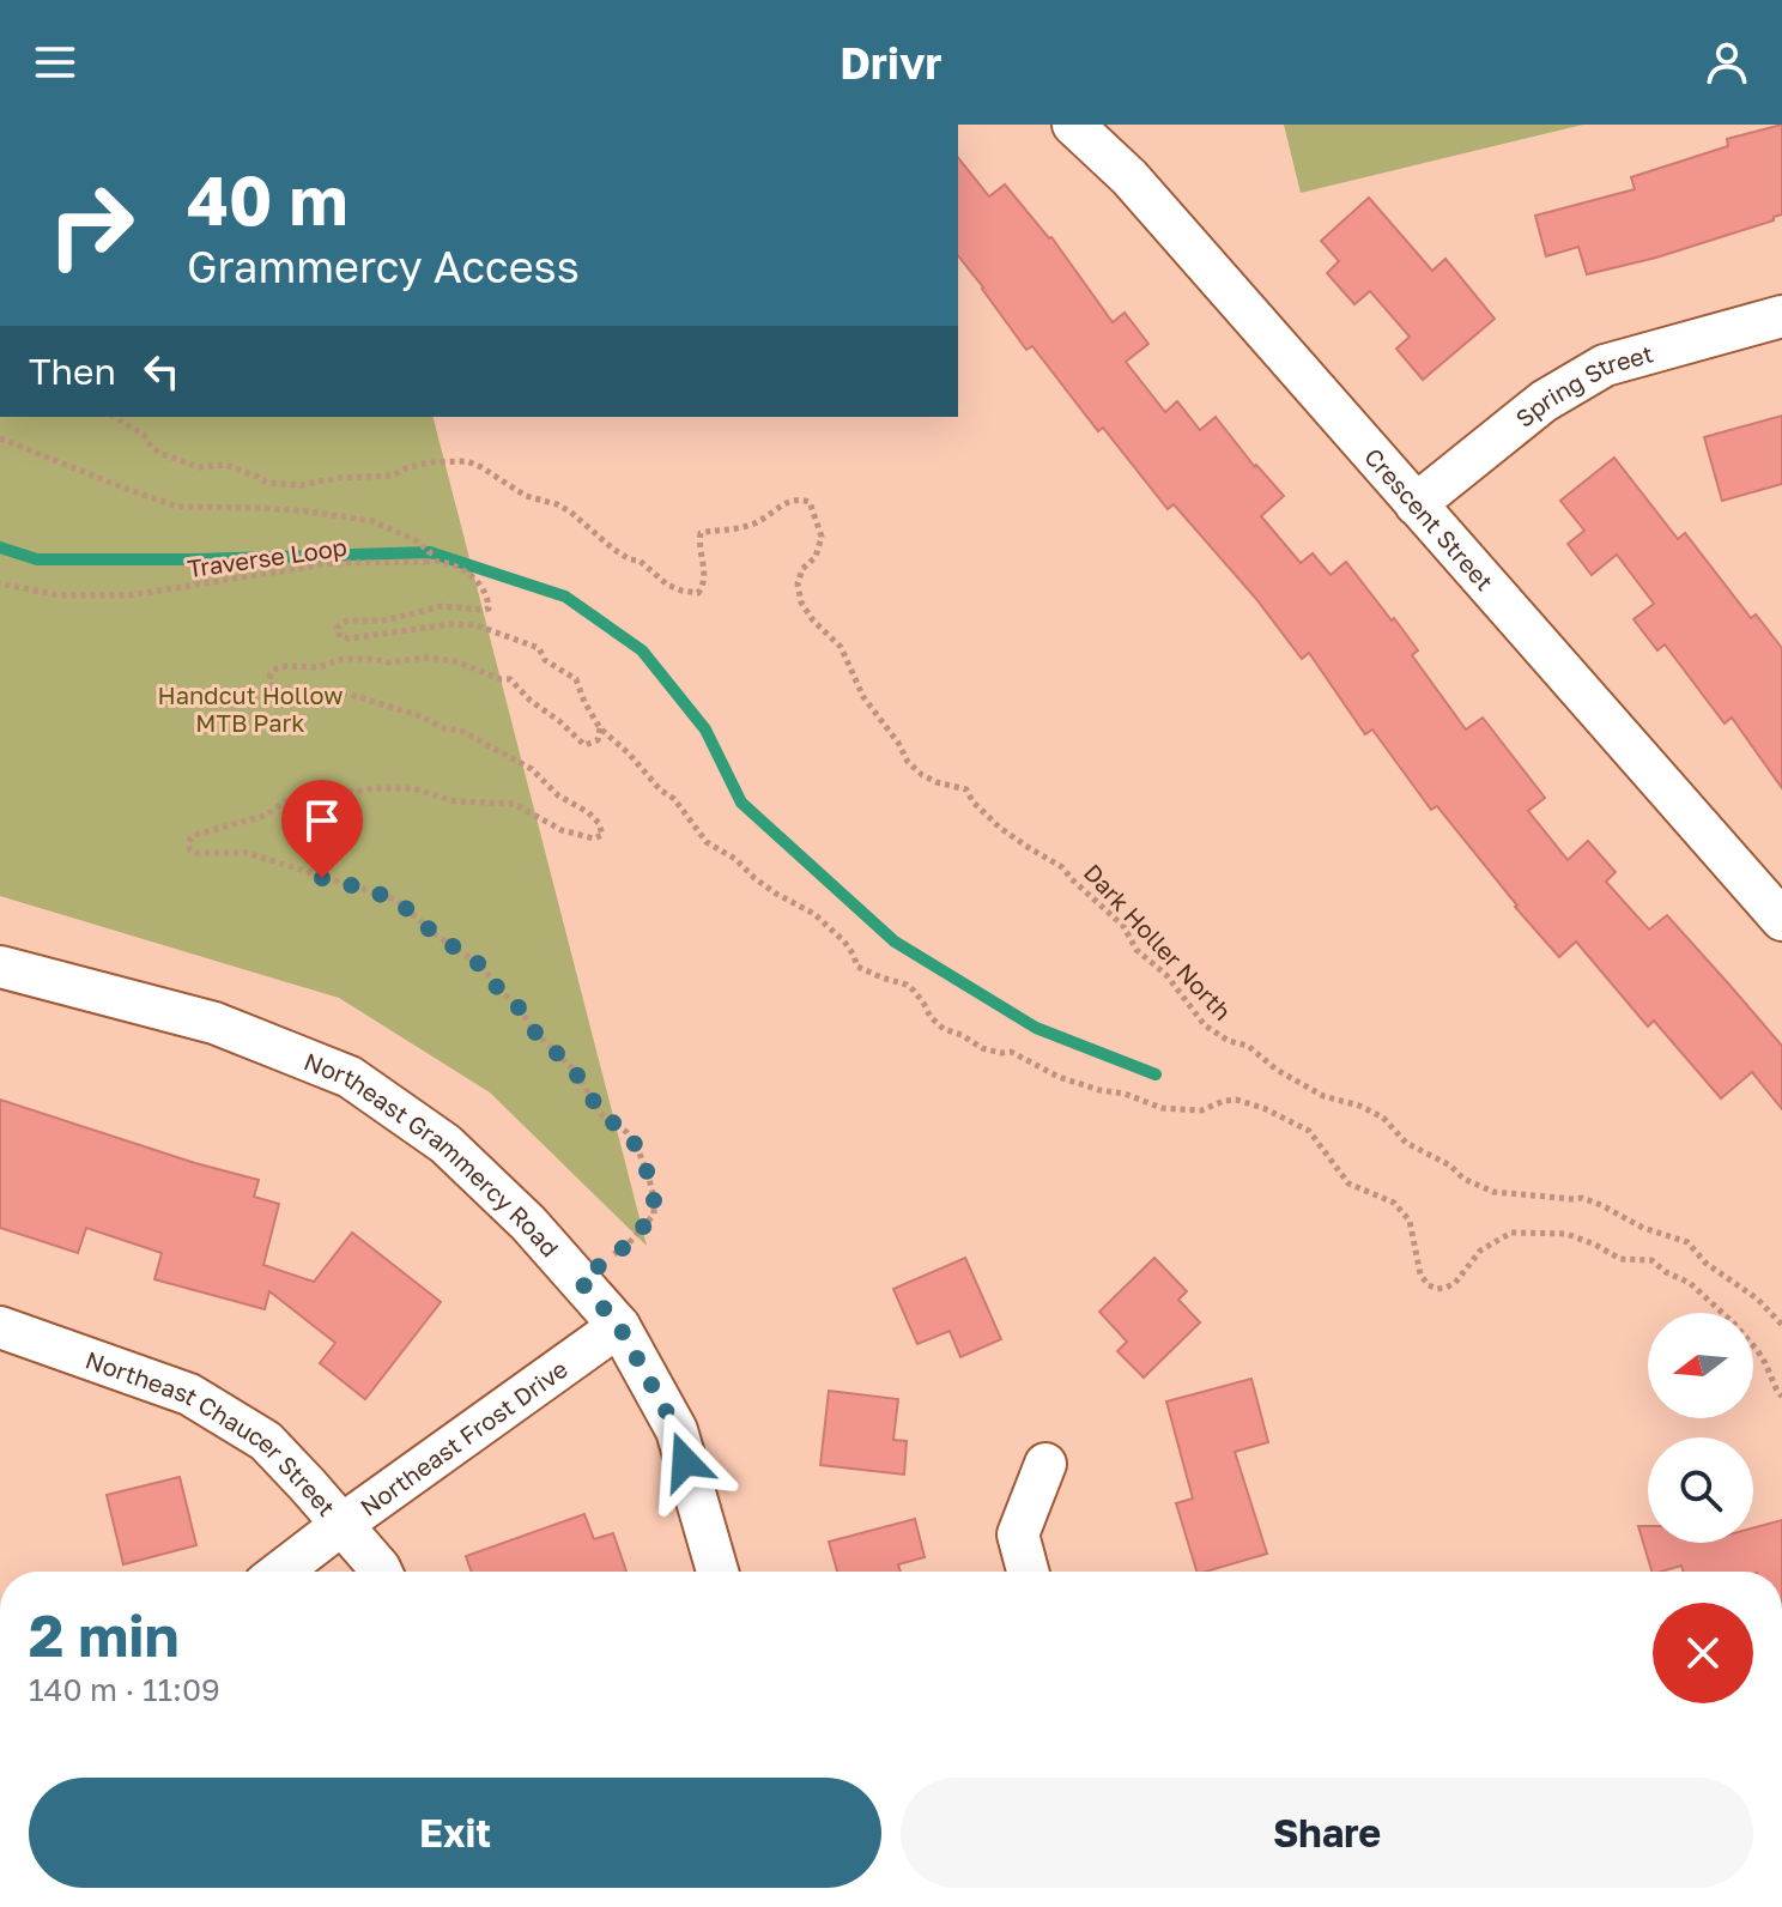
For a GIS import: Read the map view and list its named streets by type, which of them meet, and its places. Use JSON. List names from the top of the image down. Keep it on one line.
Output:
{"streets":{"street":["Spring Street","Crescent Street","Northeast Grammercy Road","Northeast Frost Drive","Northeast Chaucer Street"],"path":["Traverse Loop","Dark Holler North"]},"crossings":[["Spring Street","Crescent Street"],["Northeast Grammercy Road","Northeast Frost Drive"],["Northeast Frost Drive","Northeast Chaucer Street"]],"parks":["Handcut Hollow MTB Park"],"north":"left","page":{"header":"Drivr","turn":["40 m","Grammercy Access"],"then":"Then","heading":["2 min","140 m · 11:09"],"buttons":["Exit","Share"]}}
